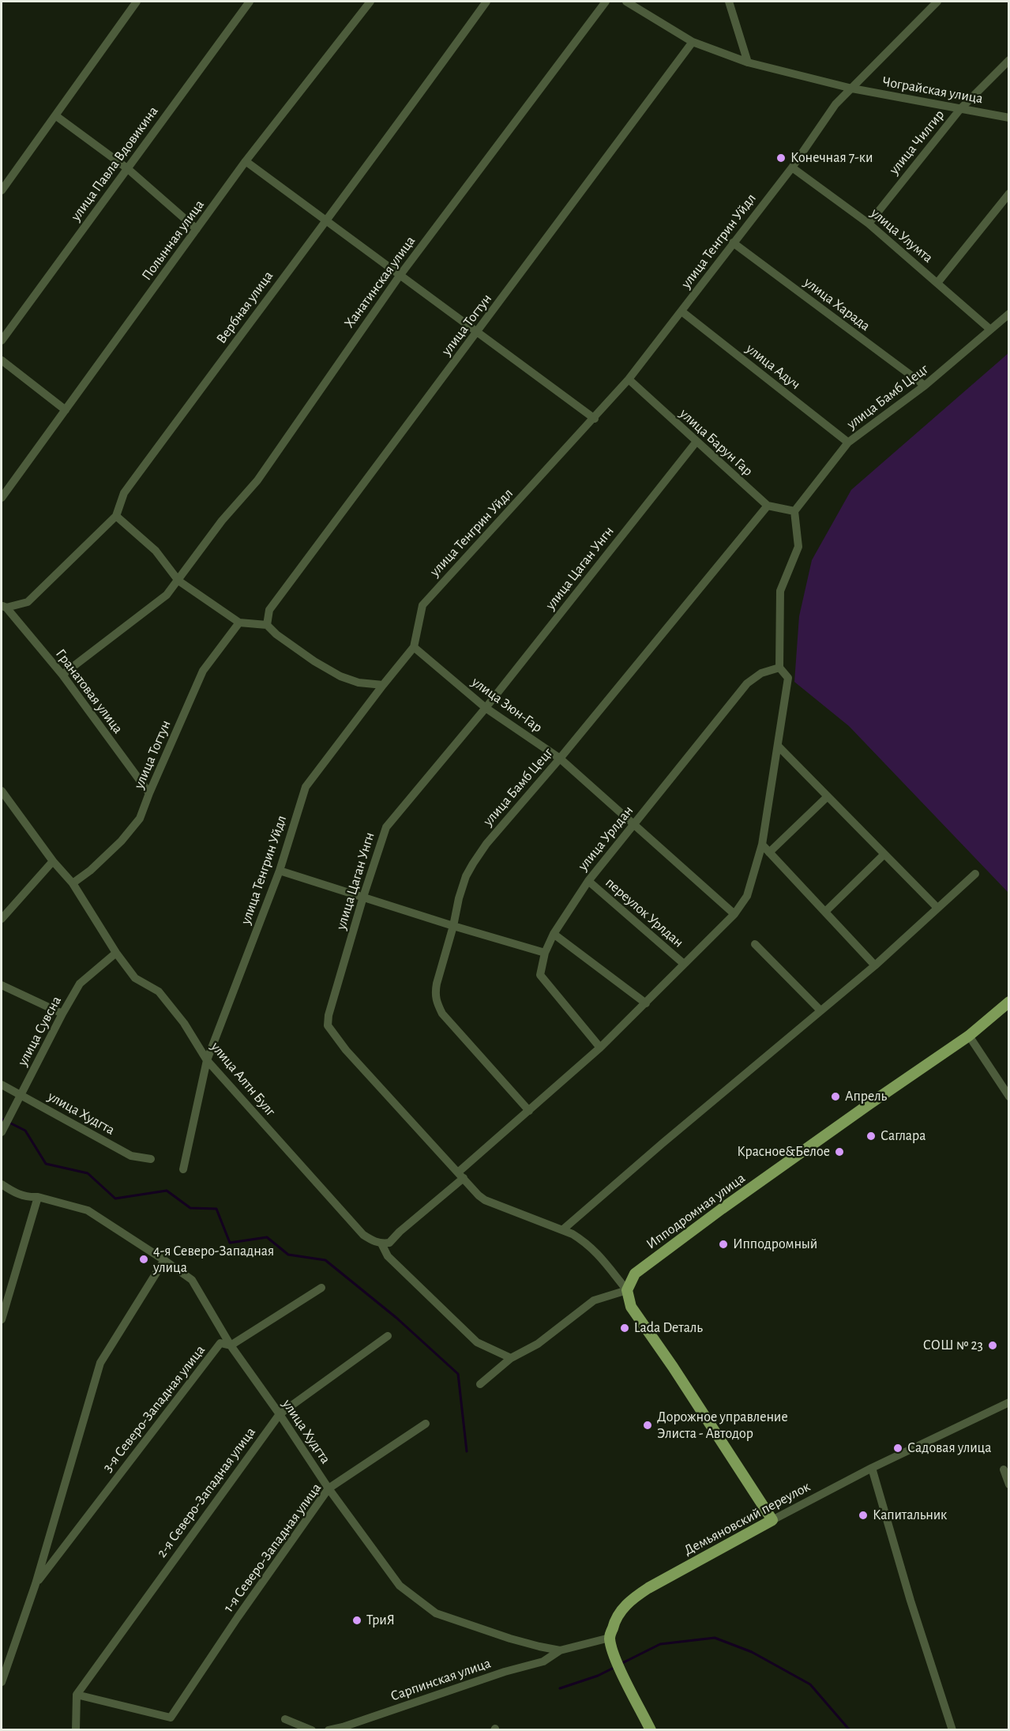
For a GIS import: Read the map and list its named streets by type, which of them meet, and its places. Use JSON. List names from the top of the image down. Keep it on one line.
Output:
{"streets":{"main road":["Ипподромная улица","Демьяновский переулок"],"street":["Чограйская улица","улица Чилгир","улица Павла Вдовикина","улица Улумта","Полынная улица","улица Тенгрин Уйдл","Ханатинская улица","улица Харада","Вербная улица","улица Тогтун","улица Адуч","улица Бамб Цецг","улица Барун Гар","улица Цаган Унгн","Гранатовая улица","улица Зюн-Гар","улица Урлдан","переулок Урлдан","улица Сувсна","улица Алтн Булг","улица Худгта","3-я Северо-Западная улица","2-я Северо-Западная улица","1-я Северо-Западная улица","Сарпинская улица"]},"crossings":[["Чограйская улица","улица Чилгир"],["Чограйская улица","улица Тенгрин Уйдл"],["Чограйская улица","улица Тогтун"],["улица Чилгир","улица Улумта"],["улица Улумта","улица Тенгрин Уйдл"],["улица Улумта","улица Бамб Цецг"],["улица Тенгрин Уйдл","улица Харада"],["улица Тенгрин Уйдл","улица Адуч"],["улица Тенгрин Уйдл","улица Барун Гар"],["улица Тенгрин Уйдл","улица Зюн-Гар"],["улица Тенгрин Уйдл","улица Алтн Булг"],["Ханатинская улица","Гранатовая улица"],["улица Харада","улица Бамб Цецг"],["Вербная улица","Гранатовая улица"],["улица Тогтун","Гранатовая улица"],["улица Тогтун","улица Алтн Булг"],["улица Адуч","улица Бамб Цецг"],["улица Бамб Цецг","улица Барун Гар"],["улица Бамб Цецг","улица Зюн-Гар"],["улица Барун Гар","улица Цаган Унгн"],["улица Цаган Унгн","улица Зюн-Гар"],["улица Цаган Унгн","Ипподромная улица"],["улица Зюн-Гар","улица Урлдан"],["улица Урлдан","переулок Урлдан"],["улица Сувсна","улица Алтн Булг"],["улица Сувсна","улица Худгта"],["улица Худгта","3-я Северо-Западная улица"],["улица Худгта","2-я Северо-Западная улица"],["улица Худгта","Демьяновский переулок"],["улица Худгта","1-я Северо-Западная улица"],["улица Худгта","Сарпинская улица"],["2-я Северо-Западная улица","1-я Северо-Западная улица"]],"places":["Конечная 7-ки","Апрель","Саглара","Красное&Белое","Ипподромный","4-я Северо-Западная улица","Lada Dеталь","СОШ № 23","Дорожное управление Элиста - Автодор","Садовая улица","Капитальник","ТриЯ"]}
